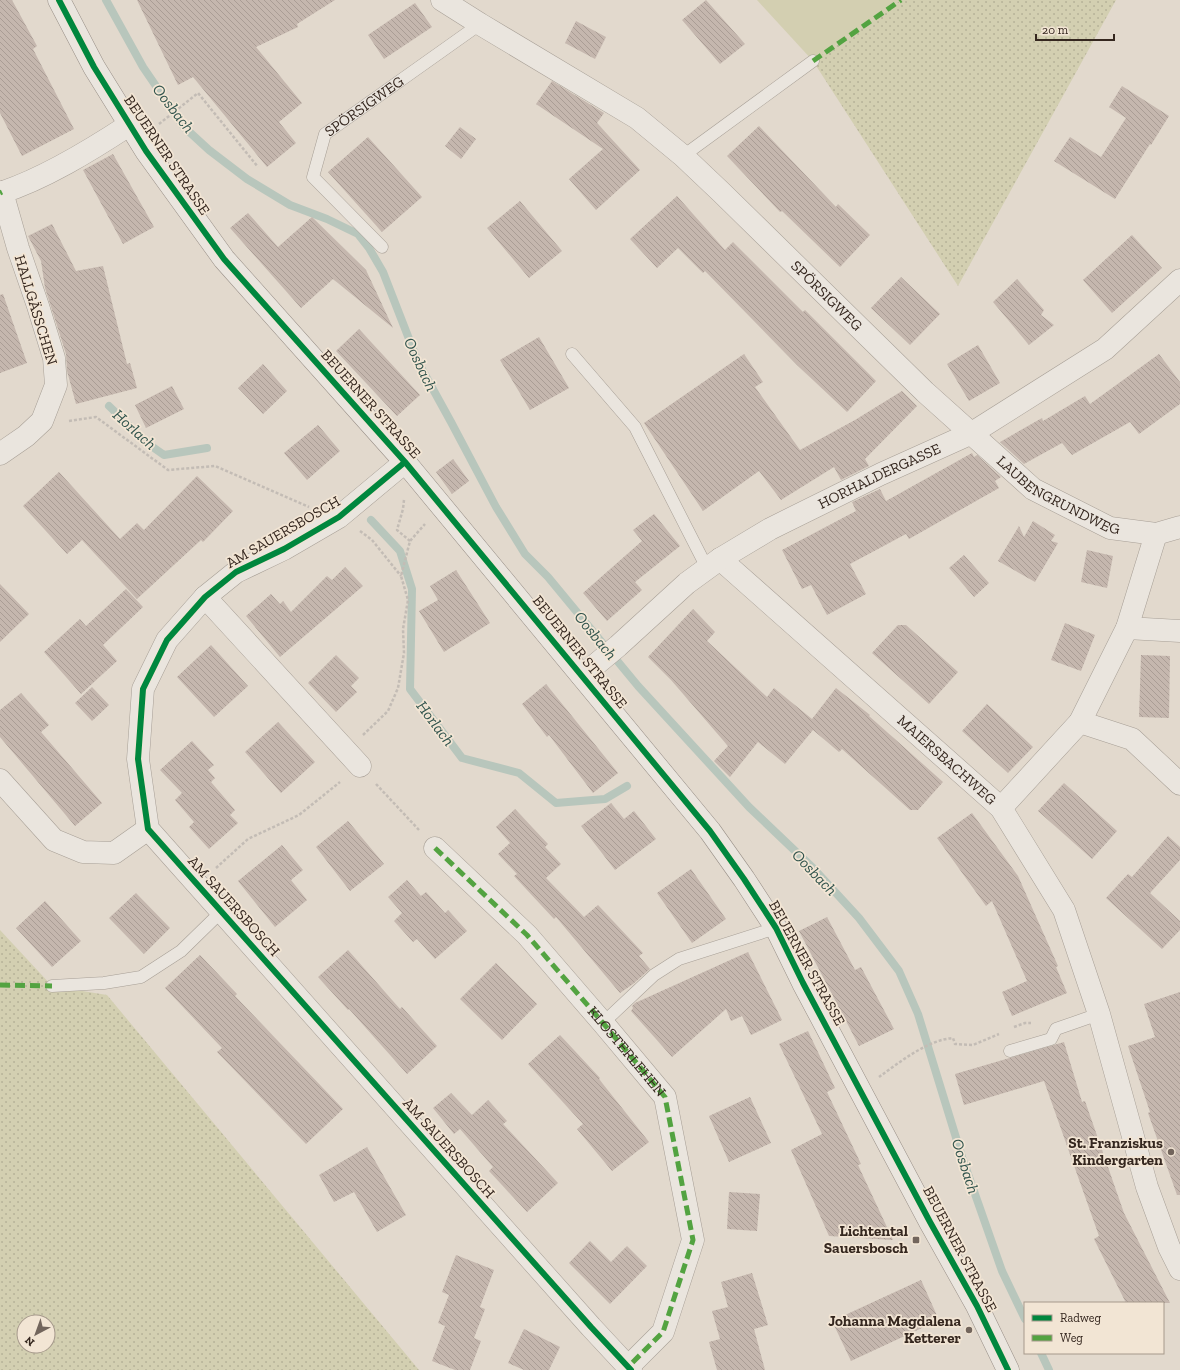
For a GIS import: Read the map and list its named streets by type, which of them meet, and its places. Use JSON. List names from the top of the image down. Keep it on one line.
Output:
{"streets":{"street":["SPÖRSIGWEG","BEUERNER STRASSE","HALLGÄSSCHEN","HORHALDERGASSE","LAUBENGRUNDWEG","AM SAUERSBOSCH","MAIERSBACHWEG","KLOSTERLEHEN"]},"crossings":[["SPÖRSIGWEG","HORHALDERGASSE"],["SPÖRSIGWEG","LAUBENGRUNDWEG"],["BEUERNER STRASSE","HORHALDERGASSE"],["BEUERNER STRASSE","AM SAUERSBOSCH"],["HORHALDERGASSE","LAUBENGRUNDWEG"],["HORHALDERGASSE","MAIERSBACHWEG"],["AM SAUERSBOSCH","KLOSTERLEHEN"]],"water":["Oosbach","Horlach"],"places":{"other":["St. Franziskus Kindergarten","Johanna Magdalena Ketterer"],"transit":["Lichtental Sauersbosch"]},"legend":["Radweg","Weg"],"scale_bar":"20 m","north":"bottom left"}
